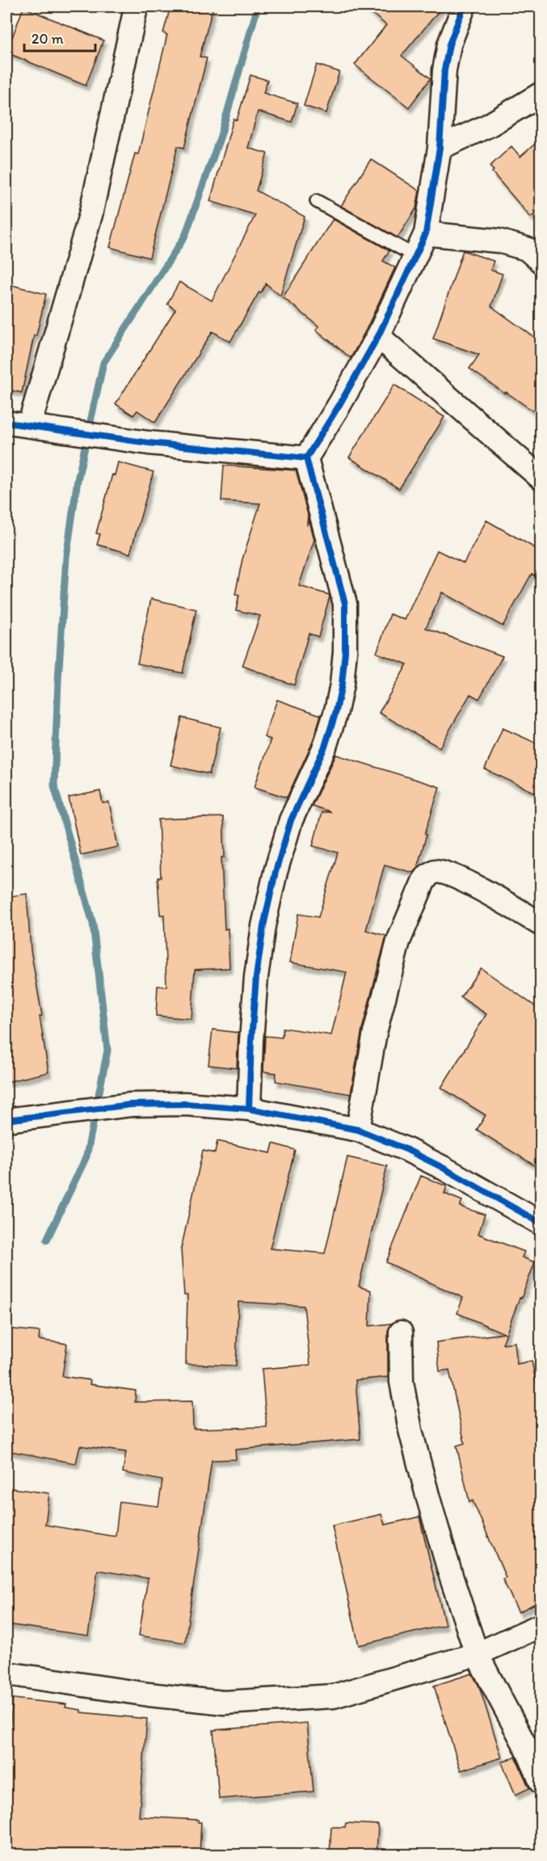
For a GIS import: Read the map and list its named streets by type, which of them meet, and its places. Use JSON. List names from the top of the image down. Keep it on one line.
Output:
{"scale_bar":"20 m"}
